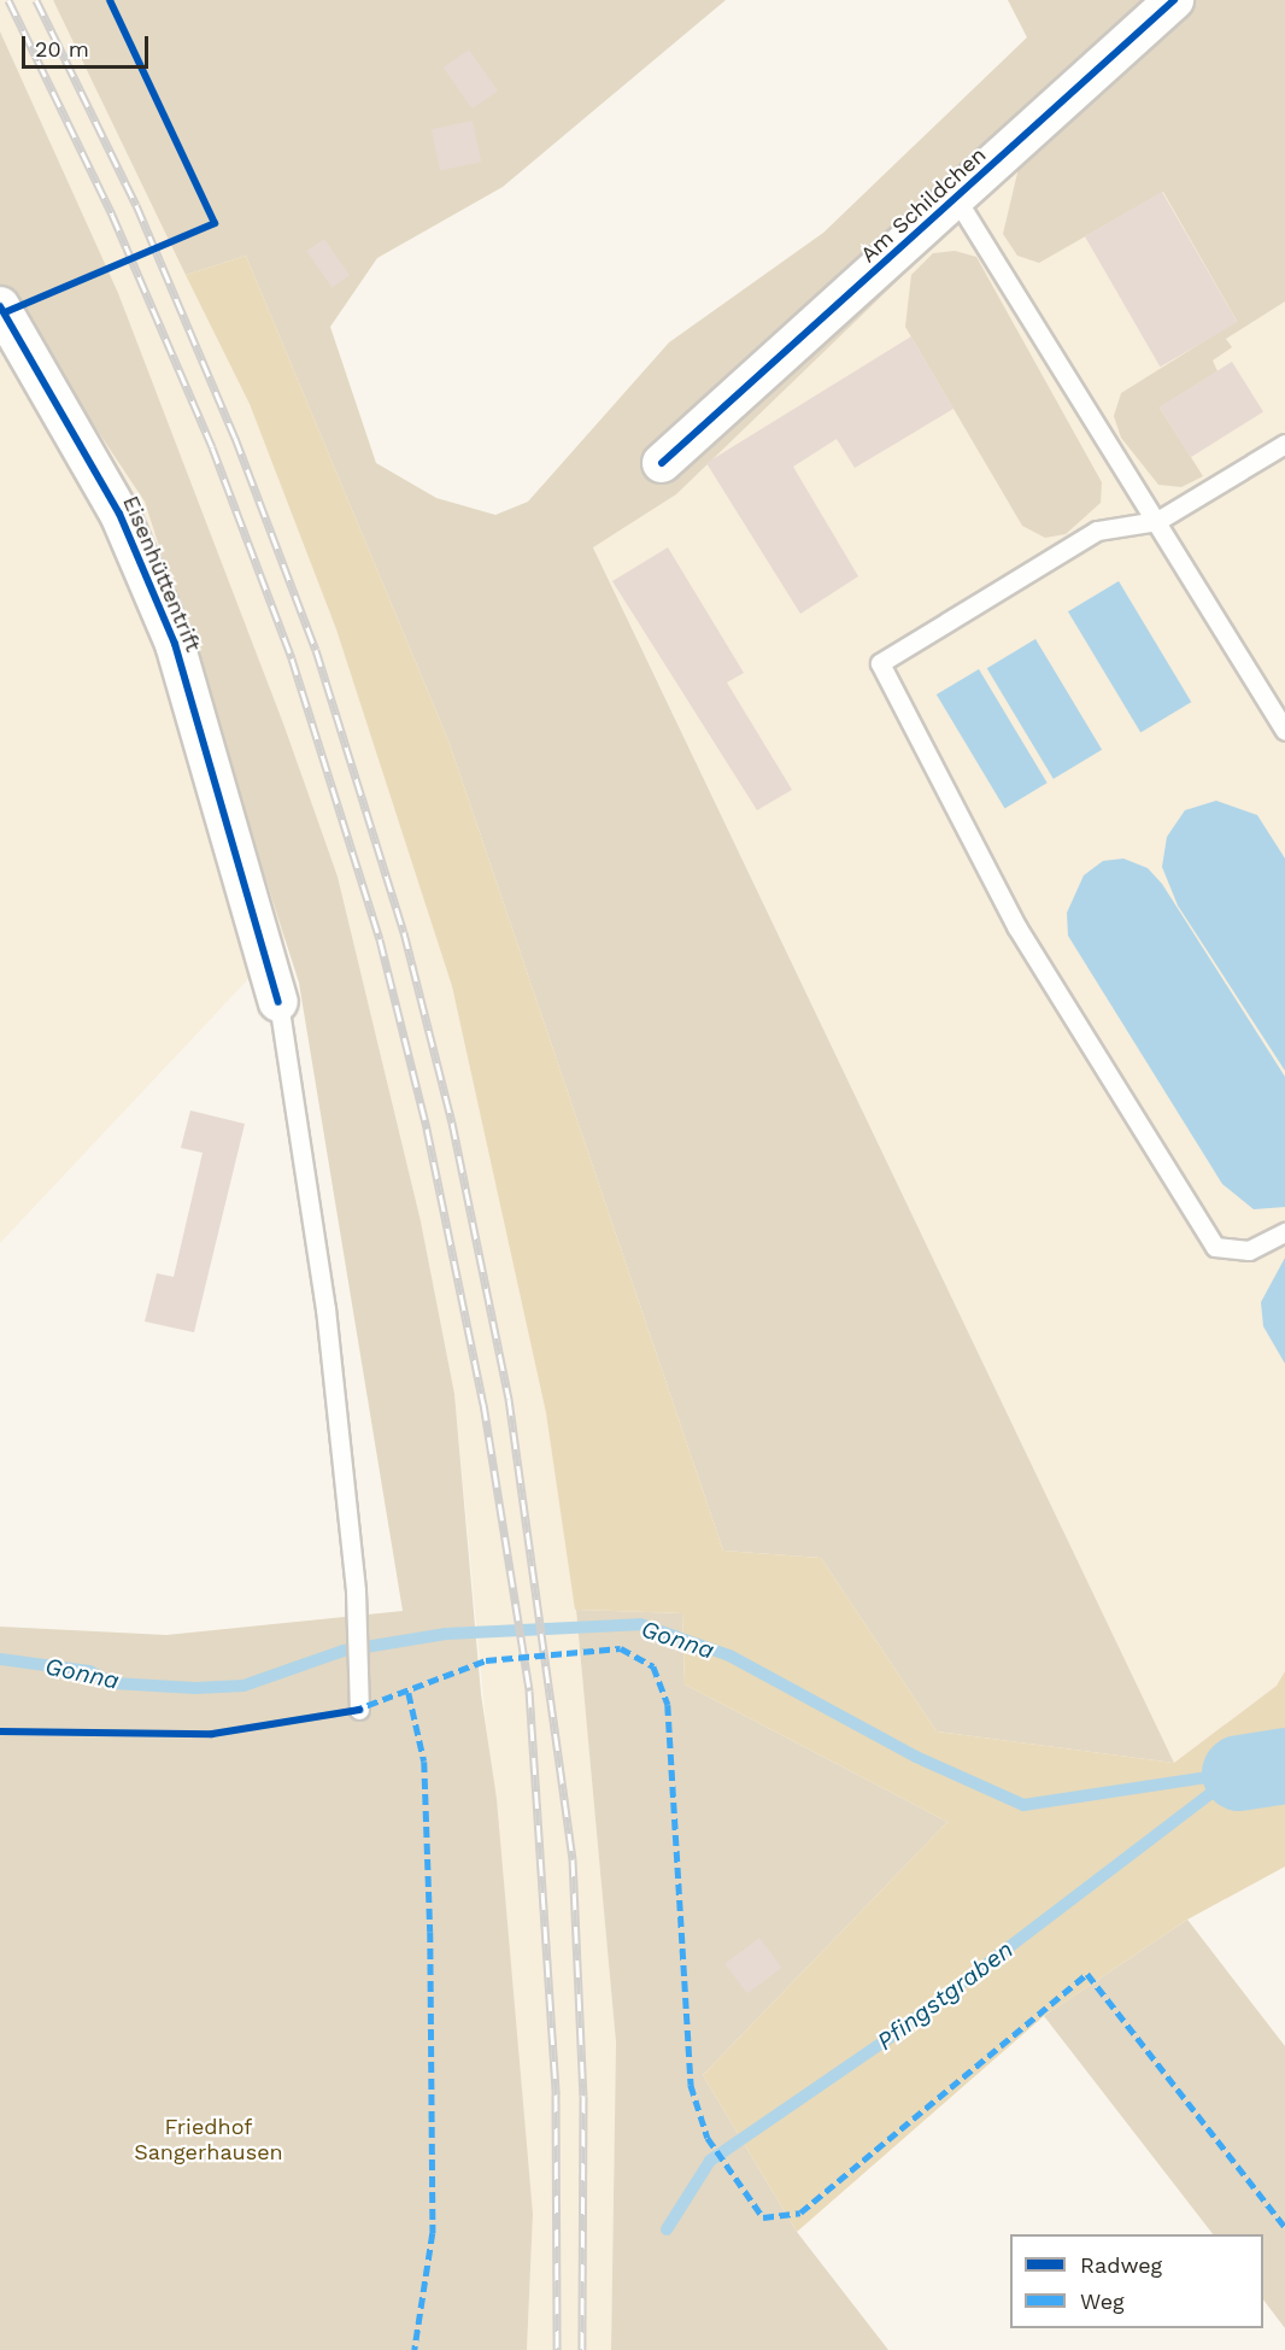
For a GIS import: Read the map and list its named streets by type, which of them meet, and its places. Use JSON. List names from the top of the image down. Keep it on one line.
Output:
{"streets":{"street":["Am Schildchen","Eisenhüttentrift"]},"water":["Gonna","Pfingstgraben"],"parks":["Friedhof Sangerhausen"],"legend":["Radweg","Weg"],"scale_bar":"20 m"}
